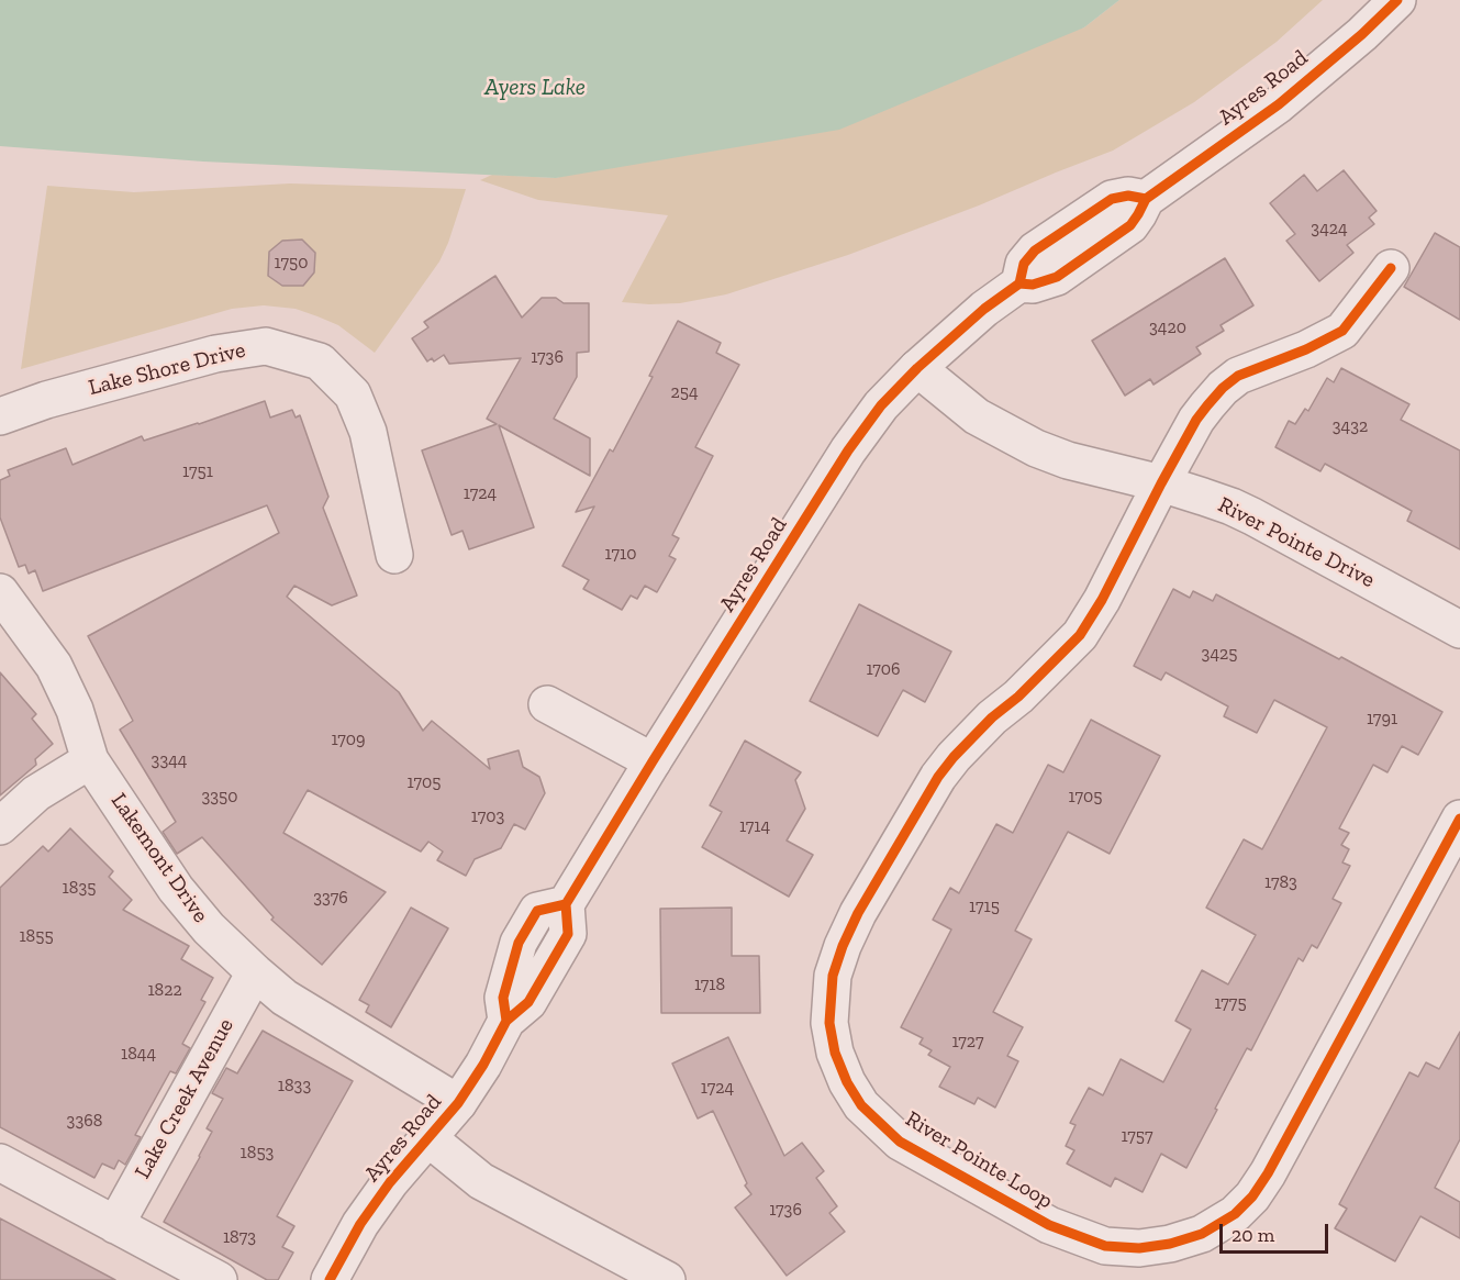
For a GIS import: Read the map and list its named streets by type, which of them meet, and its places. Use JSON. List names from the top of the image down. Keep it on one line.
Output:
{"streets":{"street":["Ayres Road","Lake Shore Drive","River Pointe Drive","Lakemont Drive","Lake Creek Avenue","River Pointe Loop"]},"crossings":[["Ayres Road","River Pointe Drive"],["Ayres Road","Lakemont Drive"],["River Pointe Drive","River Pointe Loop"],["Lakemont Drive","Lake Creek Avenue"]],"water":["Ayers Lake"],"house_numbers":["3424","1750","3420","1736","254","3432","1751","1724","1710","3425","1706","1791","1709","3344","1705","3350","1705","1703","1714","1783","1835","3376","1715","1855","1718","1822","1775","1727","1844","1833","1724","3368","1757","1853","1736","1873"],"scale_bar":"20 m"}
